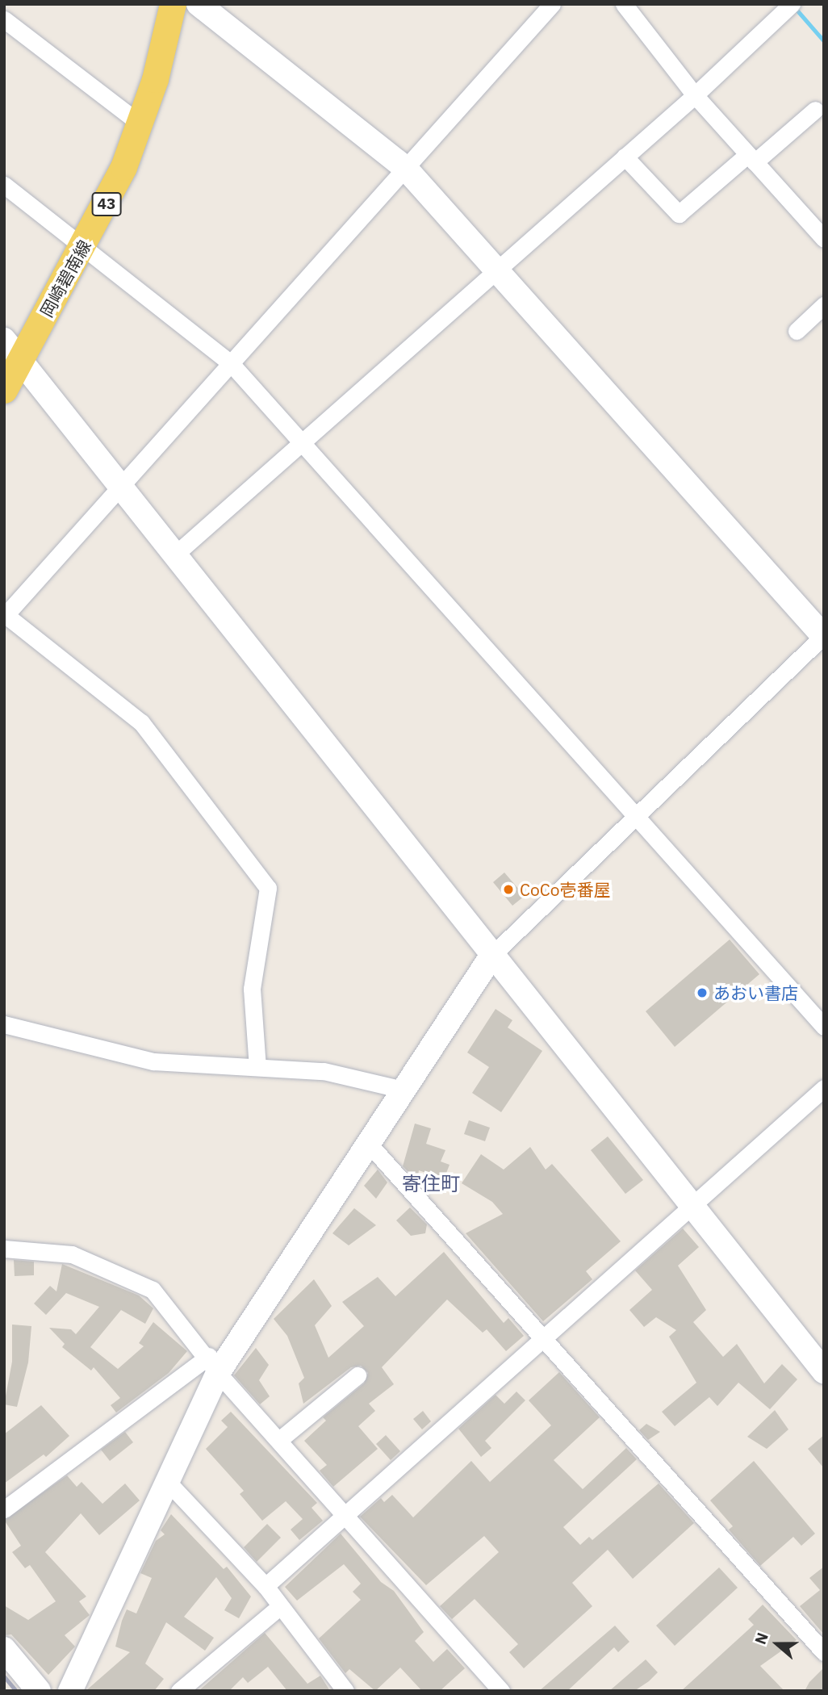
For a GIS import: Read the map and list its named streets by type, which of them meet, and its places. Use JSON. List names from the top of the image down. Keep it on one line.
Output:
{"streets":{"main road":["43","岡崎碧南線"]},"districts":["寄住町"],"places":["CoCo壱番屋","あおい書店"],"north":"left"}
